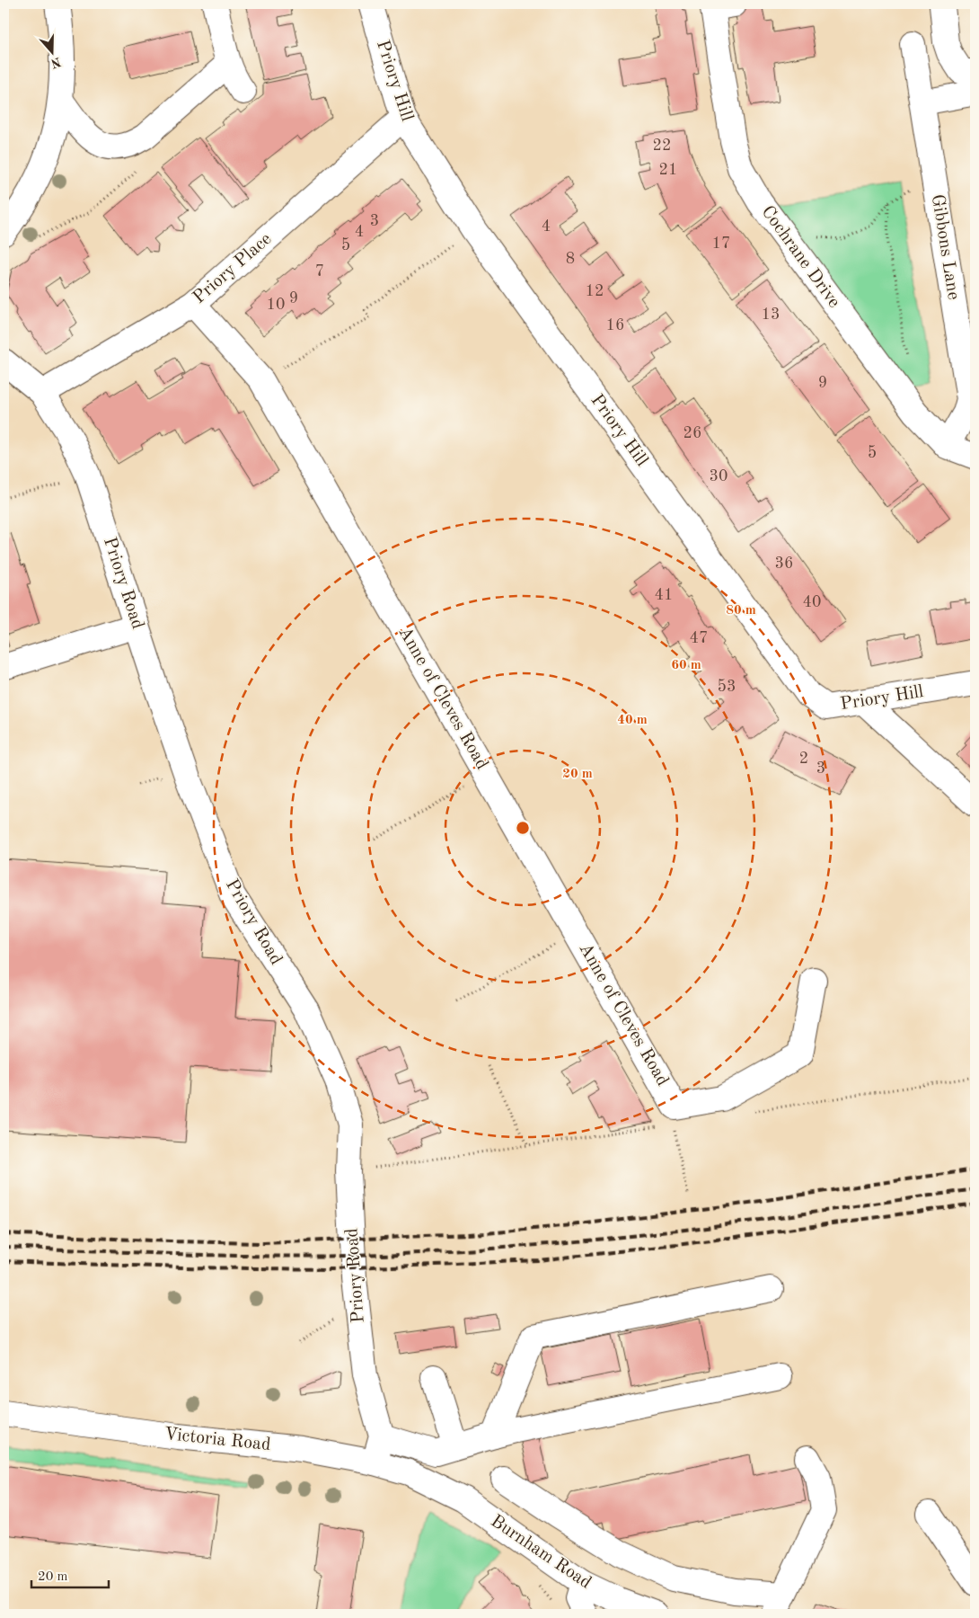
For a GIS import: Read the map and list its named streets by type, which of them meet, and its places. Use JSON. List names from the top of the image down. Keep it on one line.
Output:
{"streets":{"street":["Priory Hill","Gibbons Lane","Cochrane Drive","Priory Place","Priory Road","Anne of Cleves Road","Victoria Road","Burnham Road"]},"crossings":[["Priory Hill","Priory Place"],["Gibbons Lane","Cochrane Drive"],["Priory Place","Priory Road"],["Priory Place","Anne of Cleves Road"],["Victoria Road","Burnham Road"]],"house_numbers":["22","21","3","4","4","17","5","8","7","12","9","10","13","16","9","26","5","30","36","41","40","47","53","2","3"],"scale_bar":"20 m","north":"bottom","rings":["80 m","60 m","40 m","20 m"]}
